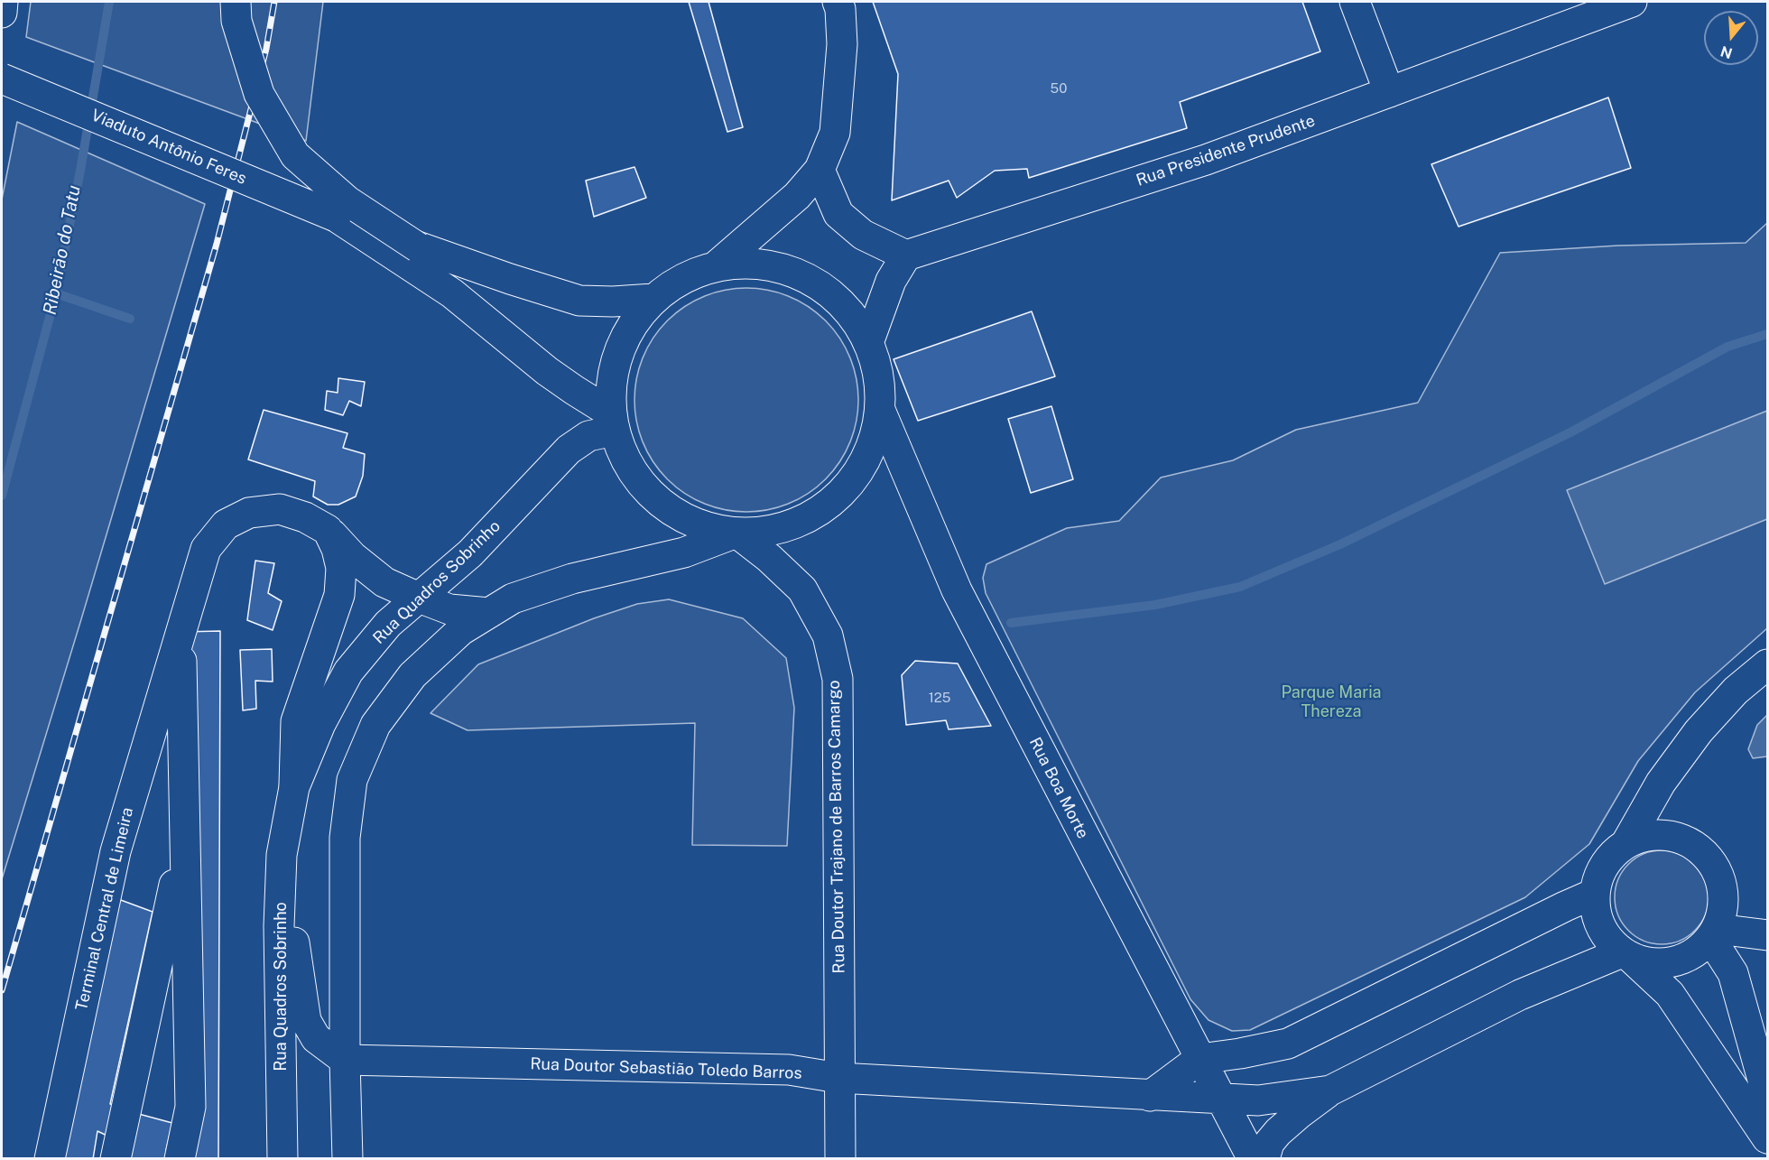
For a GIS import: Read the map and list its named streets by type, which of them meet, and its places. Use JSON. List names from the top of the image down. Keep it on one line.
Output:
{"streets":{"main road":["Viaduto Antônio Feres","Rua Presidente Prudente","Rua Quadros Sobrinho","Rua Boa Morte","Rua Doutor Trajano de Barros Camargo","Terminal Central de Limeira","Rua Doutor Sebastião Toledo Barros"]},"crossings":[["Viaduto Antônio Feres","Rua Quadros Sobrinho"],["Rua Boa Morte","Rua Doutor Sebastião Toledo Barros"],["Rua Doutor Trajano de Barros Camargo","Rua Doutor Sebastião Toledo Barros"]],"water":["Ribeirão do Tatu"],"parks":["Parque Maria Thereza"],"house_numbers":["50","125"],"north":"bottom"}
